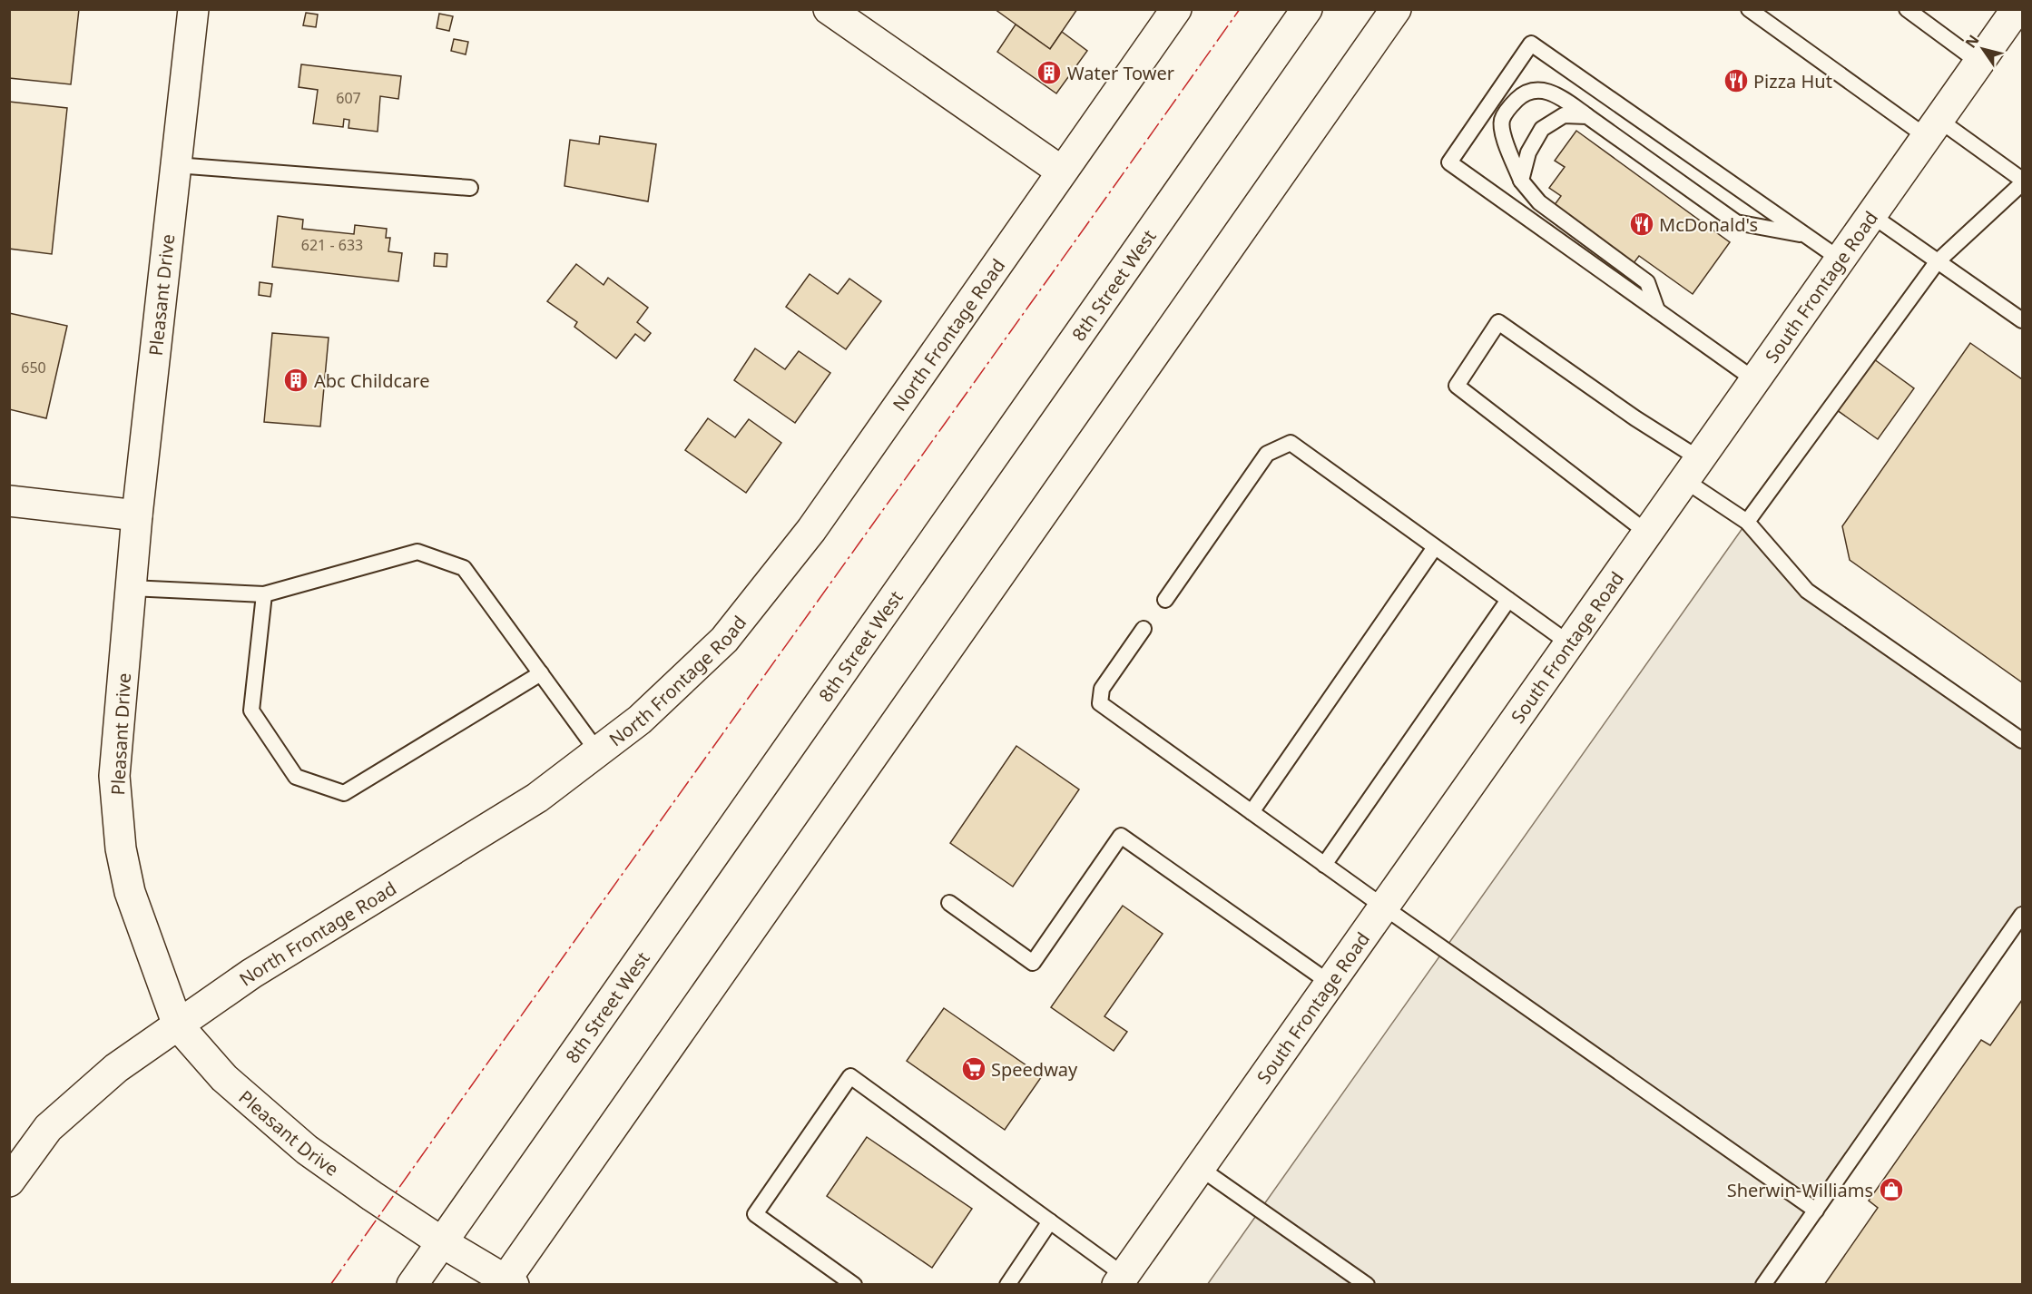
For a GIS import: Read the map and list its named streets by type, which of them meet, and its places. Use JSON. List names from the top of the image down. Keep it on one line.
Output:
{"streets":{"main road":["8th Street West","South Frontage Road","Pleasant Drive","North Frontage Road"]},"crossings":[["8th Street West","Pleasant Drive"],["Pleasant Drive","North Frontage Road"]],"places":{"building":["Water Tower","Abc Childcare"],"restaurant":["Pizza Hut","McDonald's"],"supermarket":["Speedway"],"shop":["Sherwin-Williams"]},"house_numbers":["607","621 - 633","650"],"north":"top left"}
